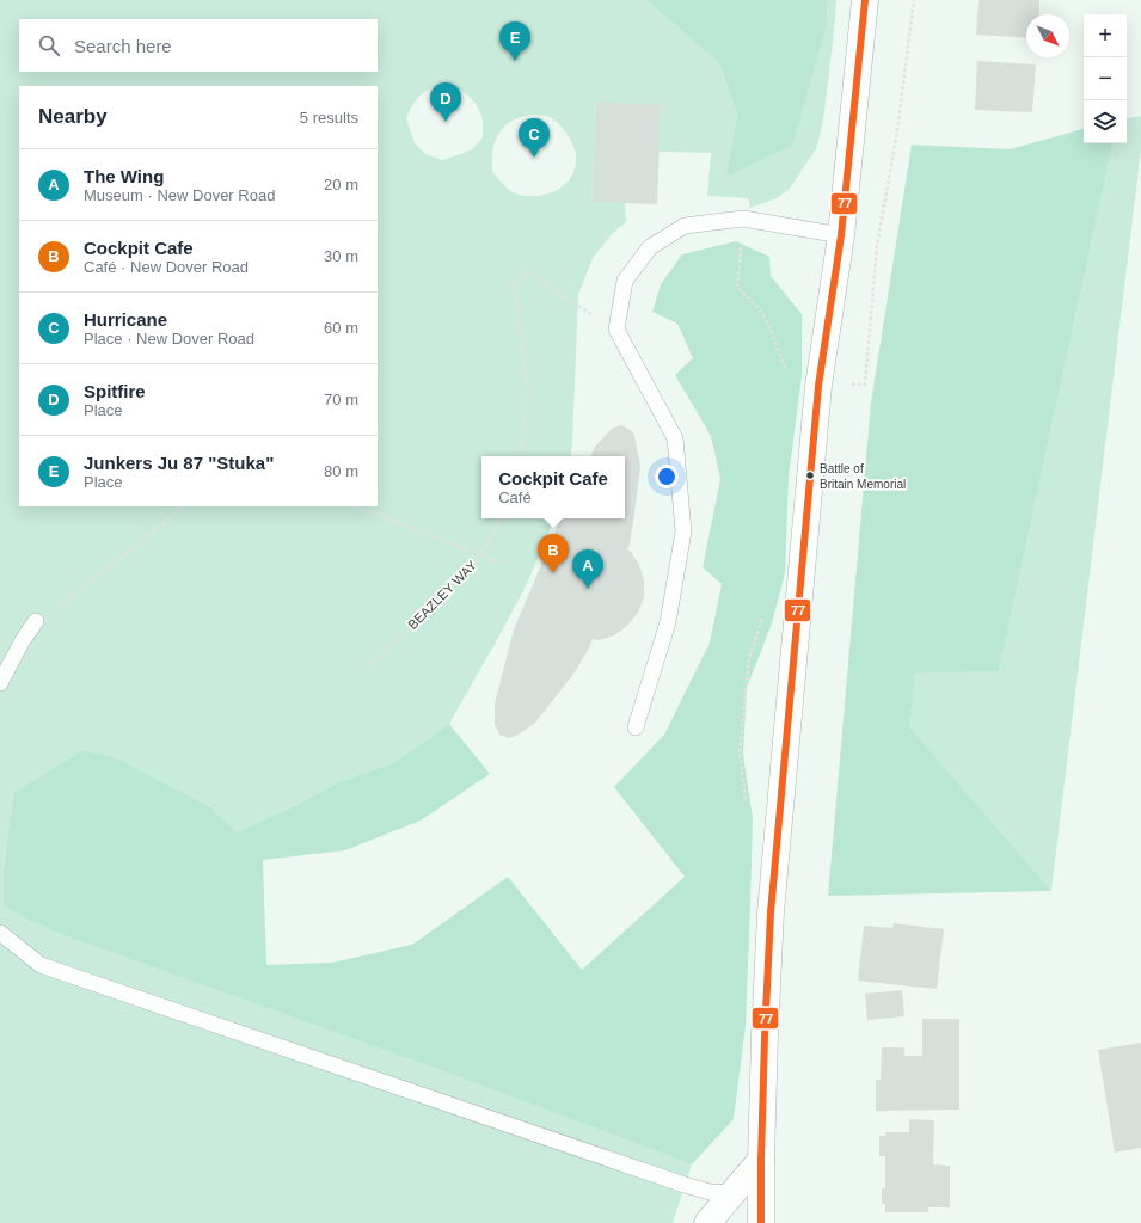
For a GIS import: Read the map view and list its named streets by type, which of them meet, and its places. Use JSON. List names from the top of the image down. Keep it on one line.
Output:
{"streets":{"path":["BEAZLEY WAY"]},"places":["Battle of Britain Memorial"],"lines":["transit line 77"],"north":"bottom right","page":{"map_buttons":["+","−"],"search":"Search here","pins":["E","D","C","B","A"],"heading":["Nearby","5 results"],"list":[{"mark":"A","name":"The Wing","note":"Museum · New Dover Road","value":"20 m"},{"mark":"B","name":"Cockpit Cafe","note":"Café · New Dover Road","value":"30 m"},{"mark":"C","name":"Hurricane","note":"Place · New Dover Road","value":"60 m"},{"mark":"D","name":"Spitfire","note":"Place","value":"70 m"},{"mark":"E","name":"Junkers Ju 87 \"Stuka\"","note":"Place","value":"80 m"}],"popup":["Cockpit Cafe","Café"]}}
